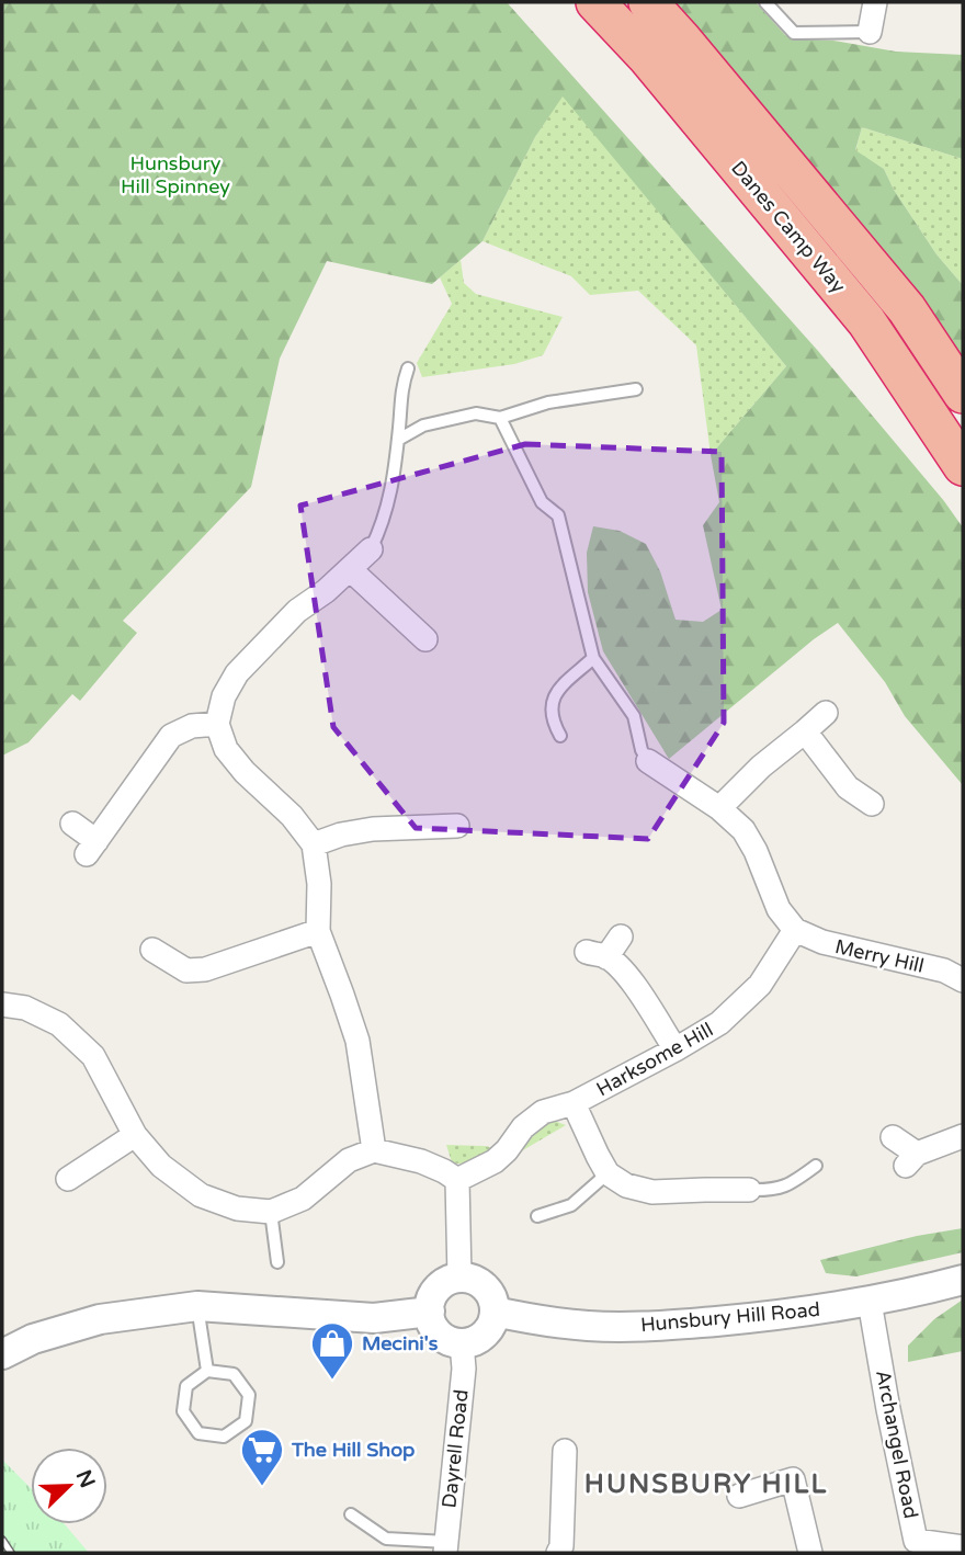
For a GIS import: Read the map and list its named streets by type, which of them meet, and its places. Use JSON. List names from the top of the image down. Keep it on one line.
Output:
{"streets":{"highway":["Danes Camp Way"],"street":["Merry Hill","Harksome Hill","Hunsbury Hill Road","Archangel Road","Dayrell Road"]},"crossings":[["Merry Hill","Harksome Hill"],["Hunsbury Hill Road","Archangel Road"],["Hunsbury Hill Road","Dayrell Road"]],"districts":["HUNSBURY HILL"],"parks":["Hunsbury Hill Spinney"],"places":{"shop":["Mecini's"],"supermarket":["The Hill Shop"]},"north":"top right"}
